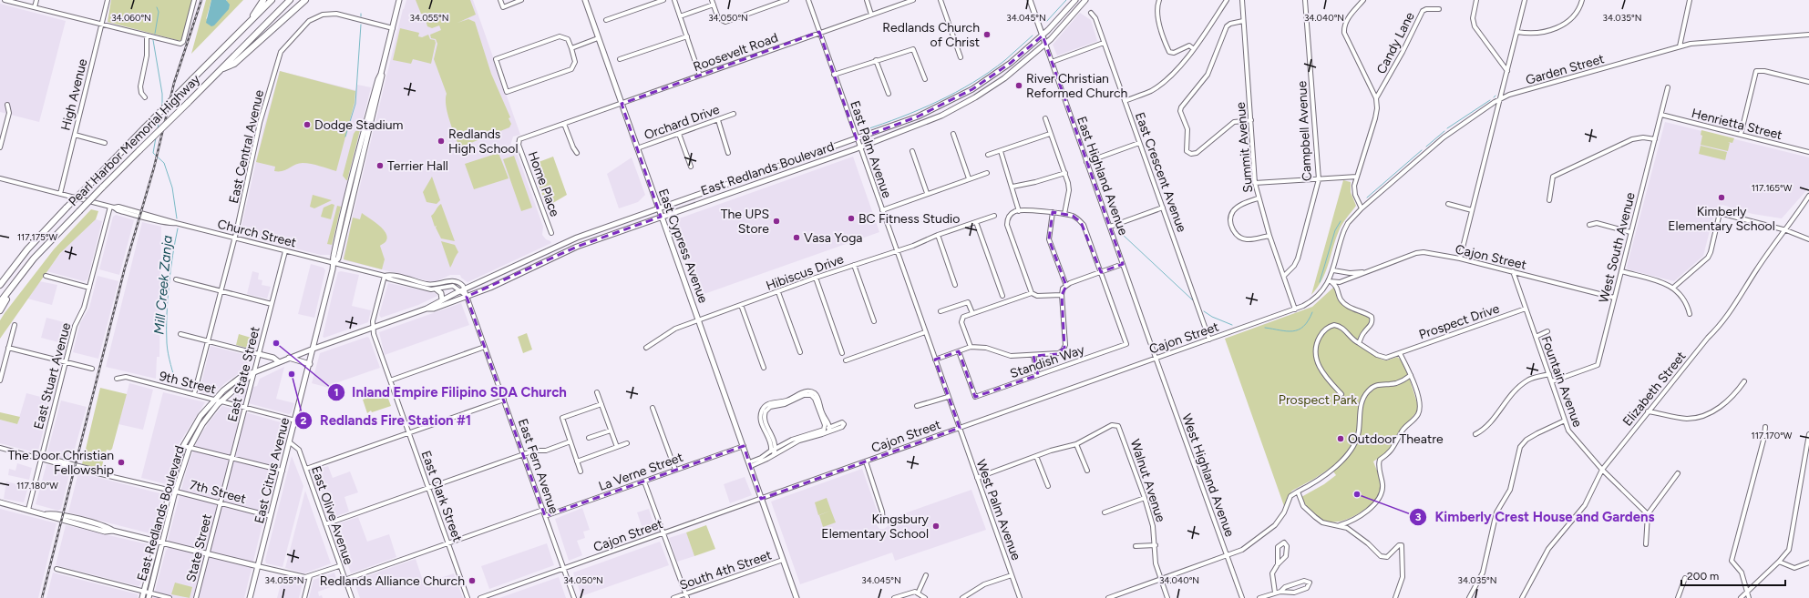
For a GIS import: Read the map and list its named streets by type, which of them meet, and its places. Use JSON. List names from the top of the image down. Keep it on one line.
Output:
{"streets":{"highway":["Pearl Harbor Memorial Highway"],"main road":["East Redlands Boulevard","East Highland Avenue","East Cypress Avenue","East Citrus Avenue"],"street":["Candy Lane","Roosevelt Road","Garden Street","High Avenue","Orchard Drive","Henrietta Street","Campbell Avenue","East Central Avenue","Summit Avenue","East Palm Avenue","East Crescent Avenue","Home Place","Church Street","West South Avenue","Cajon Street","Hibiscus Drive","Prospect Drive","Standish Way","East State Street","East Stuart Avenue","Fountain Avenue","9th Street","Elizabeth Street","East Fern Avenue","La Verne Street","West Highland Avenue","Walnut Avenue","7th Street","East Clark Street","West Palm Avenue","East Olive Avenue","State Street","South 4th Street"]},"crossings":[["Roosevelt Road","East Palm Avenue"],["Roosevelt Road","Home Place"],["Roosevelt Road","East Cypress Avenue"],["Garden Street","Cajon Street"],["High Avenue","Church Street"],["Orchard Drive","East Cypress Avenue"],["Henrietta Street","West South Avenue"],["Campbell Avenue","Summit Avenue"],["East Central Avenue","Church Street"],["East Central Avenue","9th Street"],["East Central Avenue","East Citrus Avenue"],["Summit Avenue","Cajon Street"],["East Palm Avenue","East Redlands Boulevard"],["East Palm Avenue","Cajon Street"],["East Palm Avenue","Hibiscus Drive"],["East Palm Avenue","West Palm Avenue"],["East Redlands Boulevard","East Highland Avenue"],["East Redlands Boulevard","East Cypress Avenue"],["East Redlands Boulevard","East State Street"],["East Redlands Boulevard","9th Street"],["East Redlands Boulevard","East Fern Avenue"],["East Redlands Boulevard","East Citrus Avenue"],["East Redlands Boulevard","7th Street"],["East Redlands Boulevard","East Clark Street"],["East Crescent Avenue","Cajon Street"],["East Highland Avenue","Cajon Street"],["East Highland Avenue","West Highland Avenue"],["Church Street","East State Street"],["Church Street","East Stuart Avenue"],["Church Street","East Citrus Avenue"],["Church Street","East Clark Street"],["East Cypress Avenue","Cajon Street"],["East Cypress Avenue","Hibiscus Drive"],["East Cypress Avenue","La Verne Street"],["East Cypress Avenue","South 4th Street"],["West South Avenue","Cajon Street"],["West South Avenue","Fountain Avenue"],["Cajon Street","Fountain Avenue"],["Cajon Street","East Fern Avenue"],["Cajon Street","West Highland Avenue"],["Cajon Street","West Palm Avenue"],["Prospect Drive","Fountain Avenue"],["East State Street","9th Street"],["East State Street","7th Street"],["East State Street","State Street"],["East Stuart Avenue","7th Street"],["Fountain Avenue","Elizabeth Street"],["9th Street","East Citrus Avenue"],["East Fern Avenue","La Verne Street"],["East Citrus Avenue","7th Street"],["East Citrus Avenue","East Olive Avenue"],["7th Street","State Street"]],"water":["Mill Creek Zanja"],"parks":["Prospect Park"],"places":["Redlands Church of Christ","River Christian Reformed Church","Dodge Stadium","Redlands High School","Terrier Hall","Kimberly Elementary School","BC Fitness Studio","The UPS Store","Vasa Yoga","Inland Empire Filipino SDA Church","Redlands Fire Station #1","Outdoor Theatre","The Door Christian Fellowship","Kimberly Crest House and Gardens","Kingsbury Elementary School","Redlands Alliance Church"],"scale_bar":"200 m","coordinates":["34.060°N","34.055°N","34.050°N","34.045°N","34.040°N","34.035°N","117.165°W","117.175°W","117.170°W","117.180°W"]}
